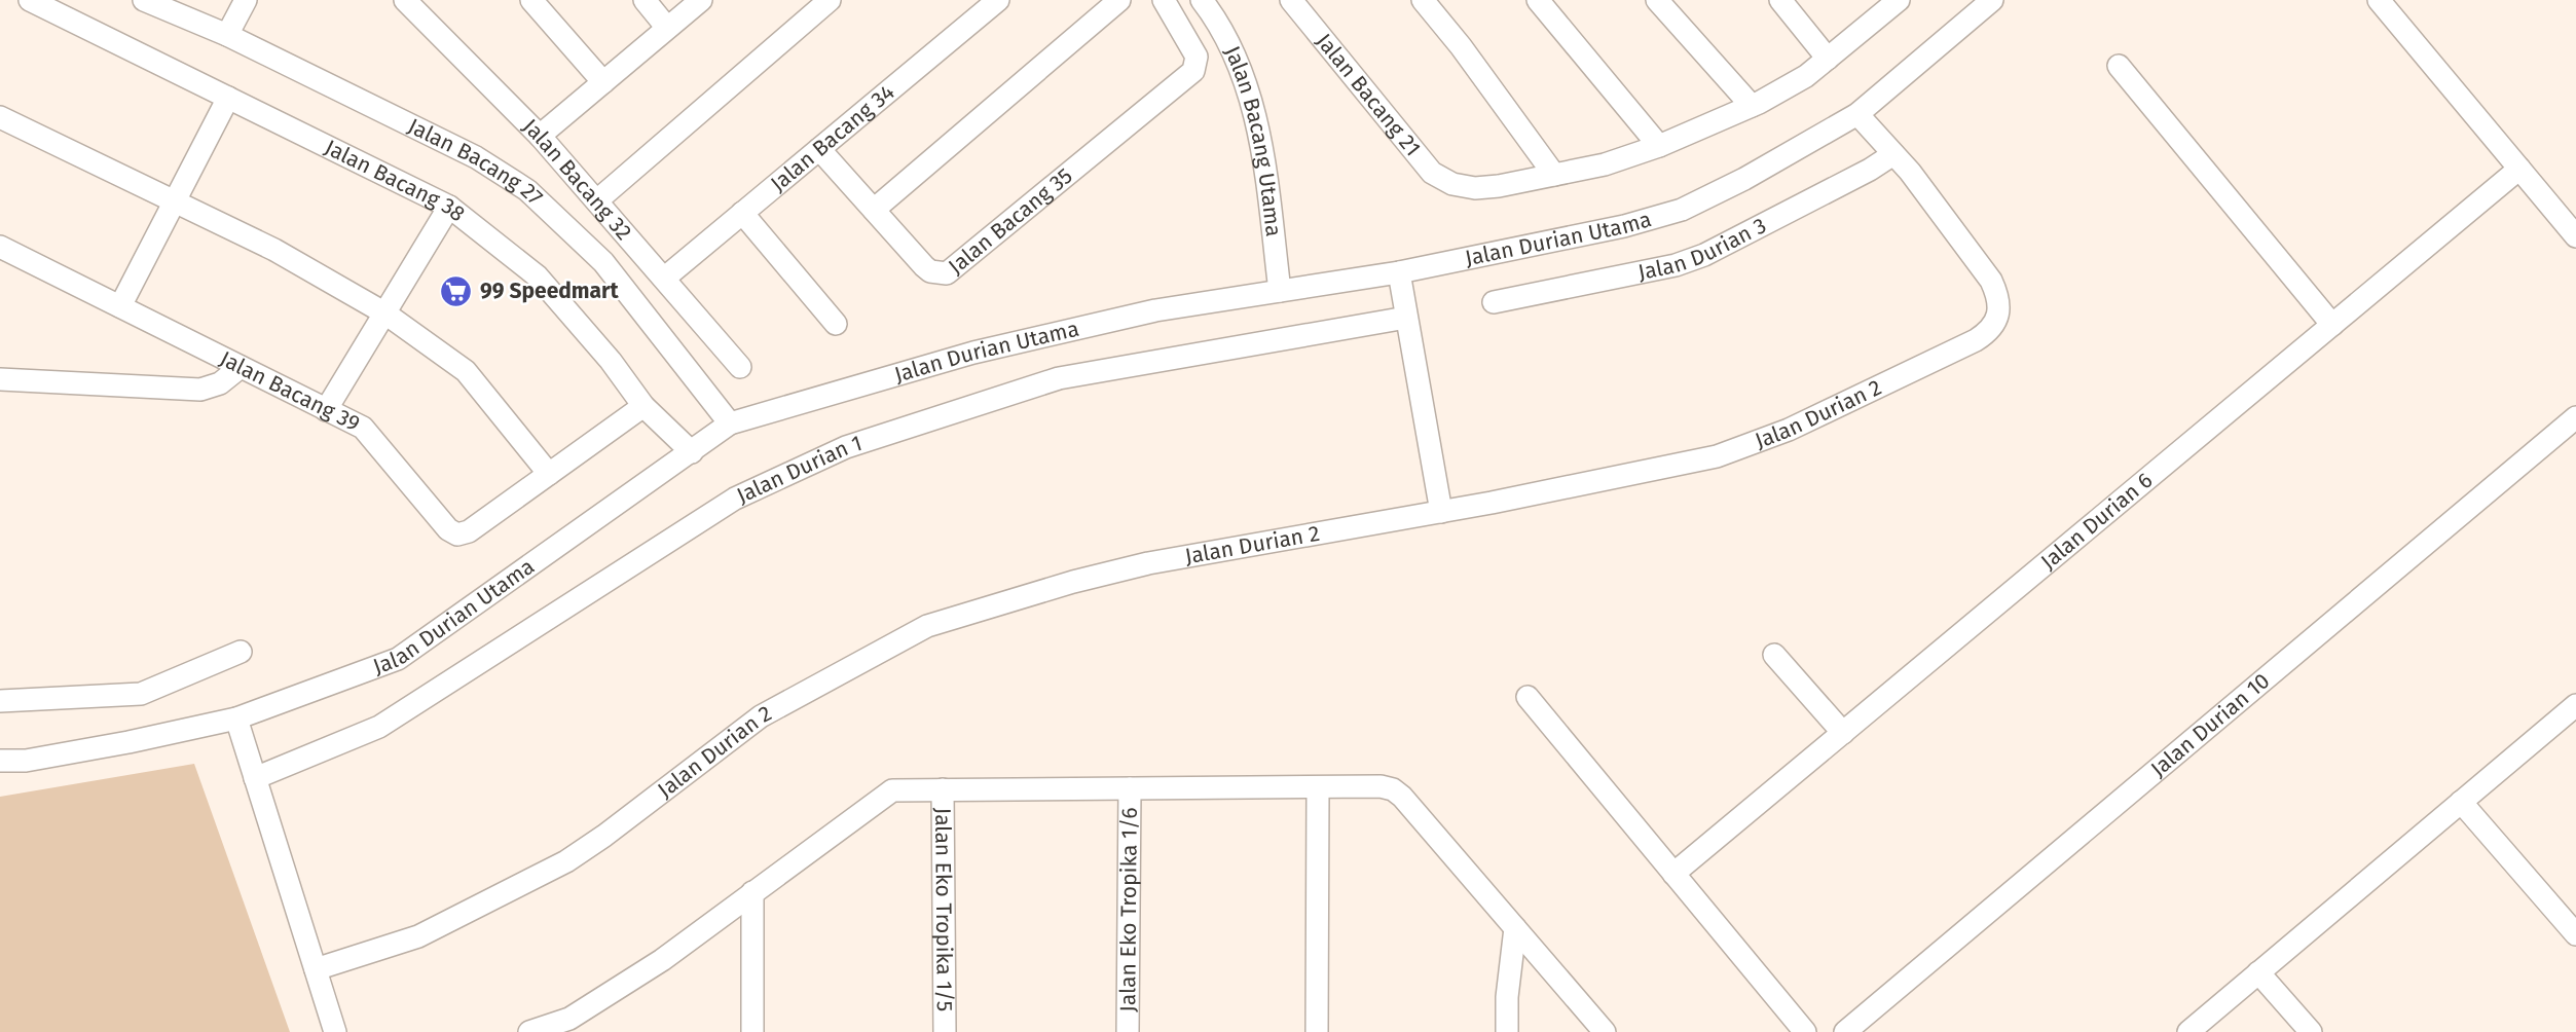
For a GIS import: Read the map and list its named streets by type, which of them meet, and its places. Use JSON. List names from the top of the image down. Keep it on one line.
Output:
{"streets":{"street":["Jalan Bacang 21","Jalan Bacang 34","Jalan Bacang Utama","Jalan Bacang 27","Jalan Bacang 32","Jalan Bacang 38","Jalan Bacang 35","Jalan Durian Utama","Jalan Durian 3","Jalan Bacang 39","Jalan Durian 2","Jalan Durian 1","Jalan Durian 6","Jalan Durian 10","Jalan Eko Tropika 1/5","Jalan Eko Tropika 1/6"]},"crossings":[["Jalan Bacang 34","Jalan Bacang 32"],["Jalan Bacang 34","Jalan Bacang 35"],["Jalan Bacang Utama","Jalan Durian Utama"],["Jalan Bacang 27","Jalan Durian Utama"],["Jalan Bacang 38","Jalan Durian Utama"],["Jalan Bacang 38","Jalan Bacang 39"],["Jalan Durian Utama","Jalan Durian 2"],["Jalan Durian 3","Jalan Durian 2"]],"places":{"supermarket":["99 Speedmart"]}}
